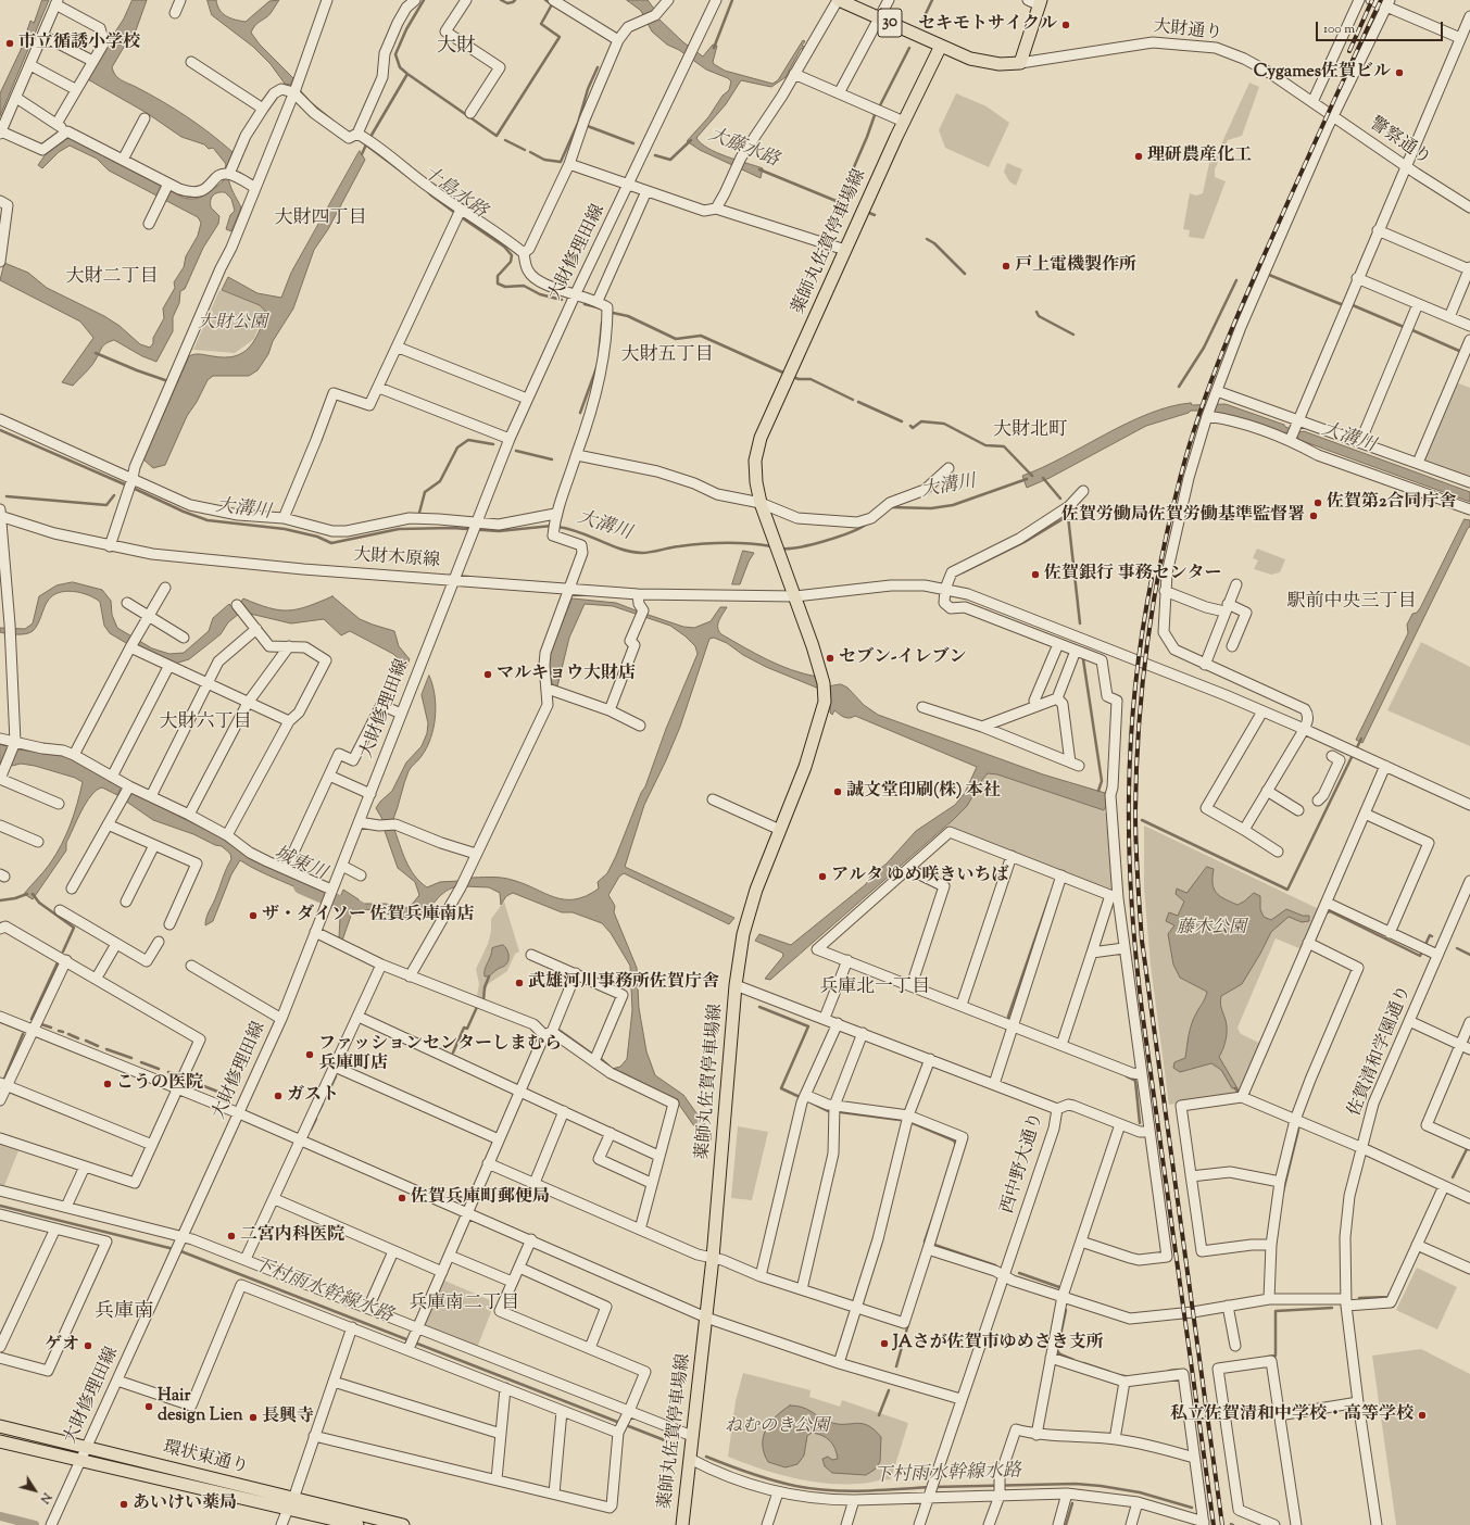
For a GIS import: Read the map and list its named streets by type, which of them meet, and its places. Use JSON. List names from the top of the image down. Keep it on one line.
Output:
{"streets":{"main road":["30","薬師丸佐賀停車場線","環状東通り"],"street":["大財通り","警察通り","大財修理田線","大財木原線","佐賀清和学園通り","西中野大通り"]},"crossings":[["30","薬師丸佐賀停車場線"],["大財通り","警察通り"],["薬師丸佐賀停車場線","大財木原線"],["薬師丸佐賀停車場線","西中野大通り"],["大財修理田線","大財木原線"],["大財修理田線","環状東通り"]],"districts":["大財","大財四丁目","大財二丁目","大財五丁目","大財北町","駅前中央三丁目","大財六丁目","兵庫北一丁目","兵庫南二丁目","兵庫南"],"water":["大藤水路","十島水路","大溝川","城東川","下村雨水幹線水路"],"parks":["大財公園","藤木公園","ねむのき公園"],"places":["セキモトサイクル","市立循誘小学校","Cygames佐賀ビル","理研農産化工","戸上電機製作所","佐賀第2合同庁舎","佐賀労働局佐賀労働基準監督署","佐賀銀行 事務センター","セブン-イレブン","マルキョウ大財店","誠文堂印刷(株) 本社","アルタ ゆめ咲きいちば","ザ・ダイソー 佐賀兵庫南店","武雄河川事務所佐賀庁舎","ファッションセンターしまむら 兵庫町店","こうの医院","ガスト","佐賀兵庫町郵便局","二宮内科医院","JAさが佐賀市ゆめさき支所","ゲオ","Hair design Lien","私立佐賀清和中学校・高等学校","長興寺","あいけい薬局"],"scale_bar":"100 m","north":"bottom right"}
